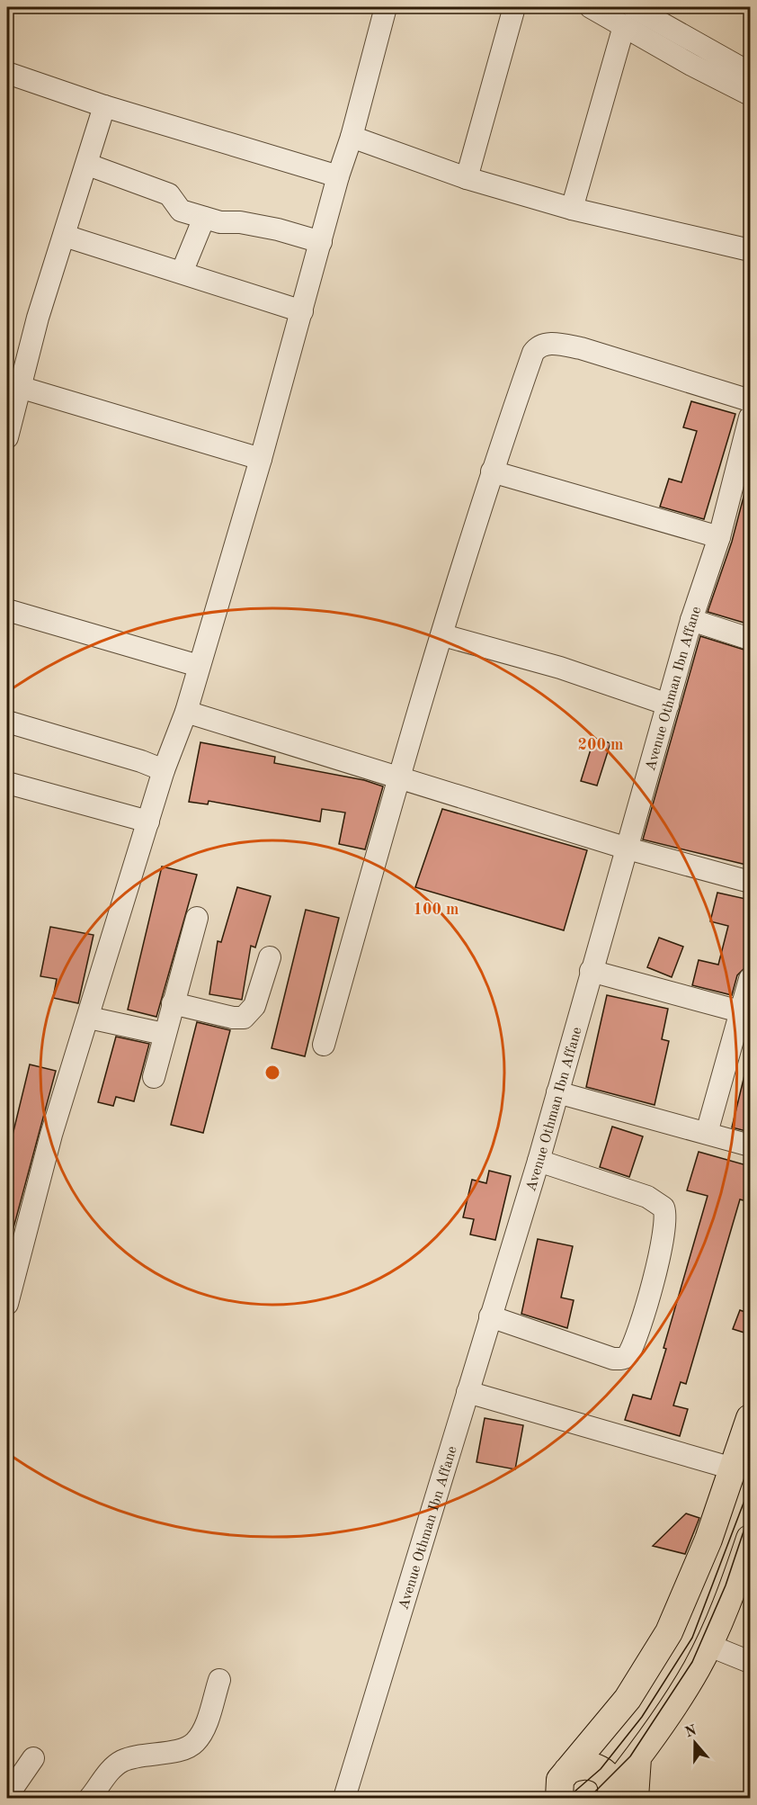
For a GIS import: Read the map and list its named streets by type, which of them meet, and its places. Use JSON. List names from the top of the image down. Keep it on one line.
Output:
{"streets":{"street":["Avenue Othman Ibn Affane"]},"north":"top","rings":["200 m","100 m"]}
